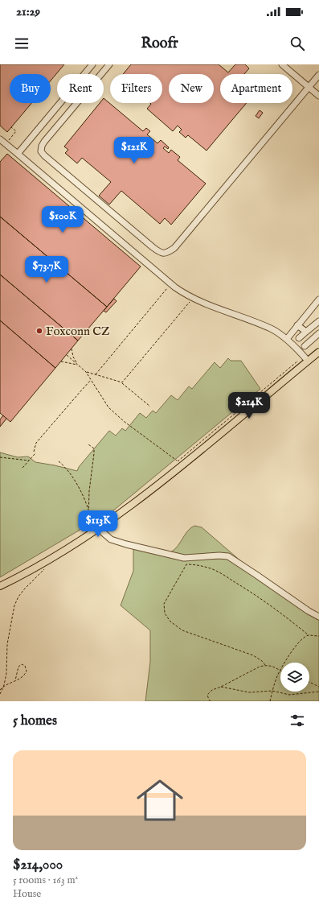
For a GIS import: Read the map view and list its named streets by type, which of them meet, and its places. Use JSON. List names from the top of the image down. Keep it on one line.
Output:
{"places":["Foxconn CZ"],"page":{"status":"21:29","header":"Roofr","chip":["Buy","Rent","Filters","New","Apartment"],"price":["$121K","$100K","$73.7K","$214K","$113K"],"heading":"5 homes","list":[{"name":"$214,000","note":"5 rooms · 163 m² · House"}]}}
